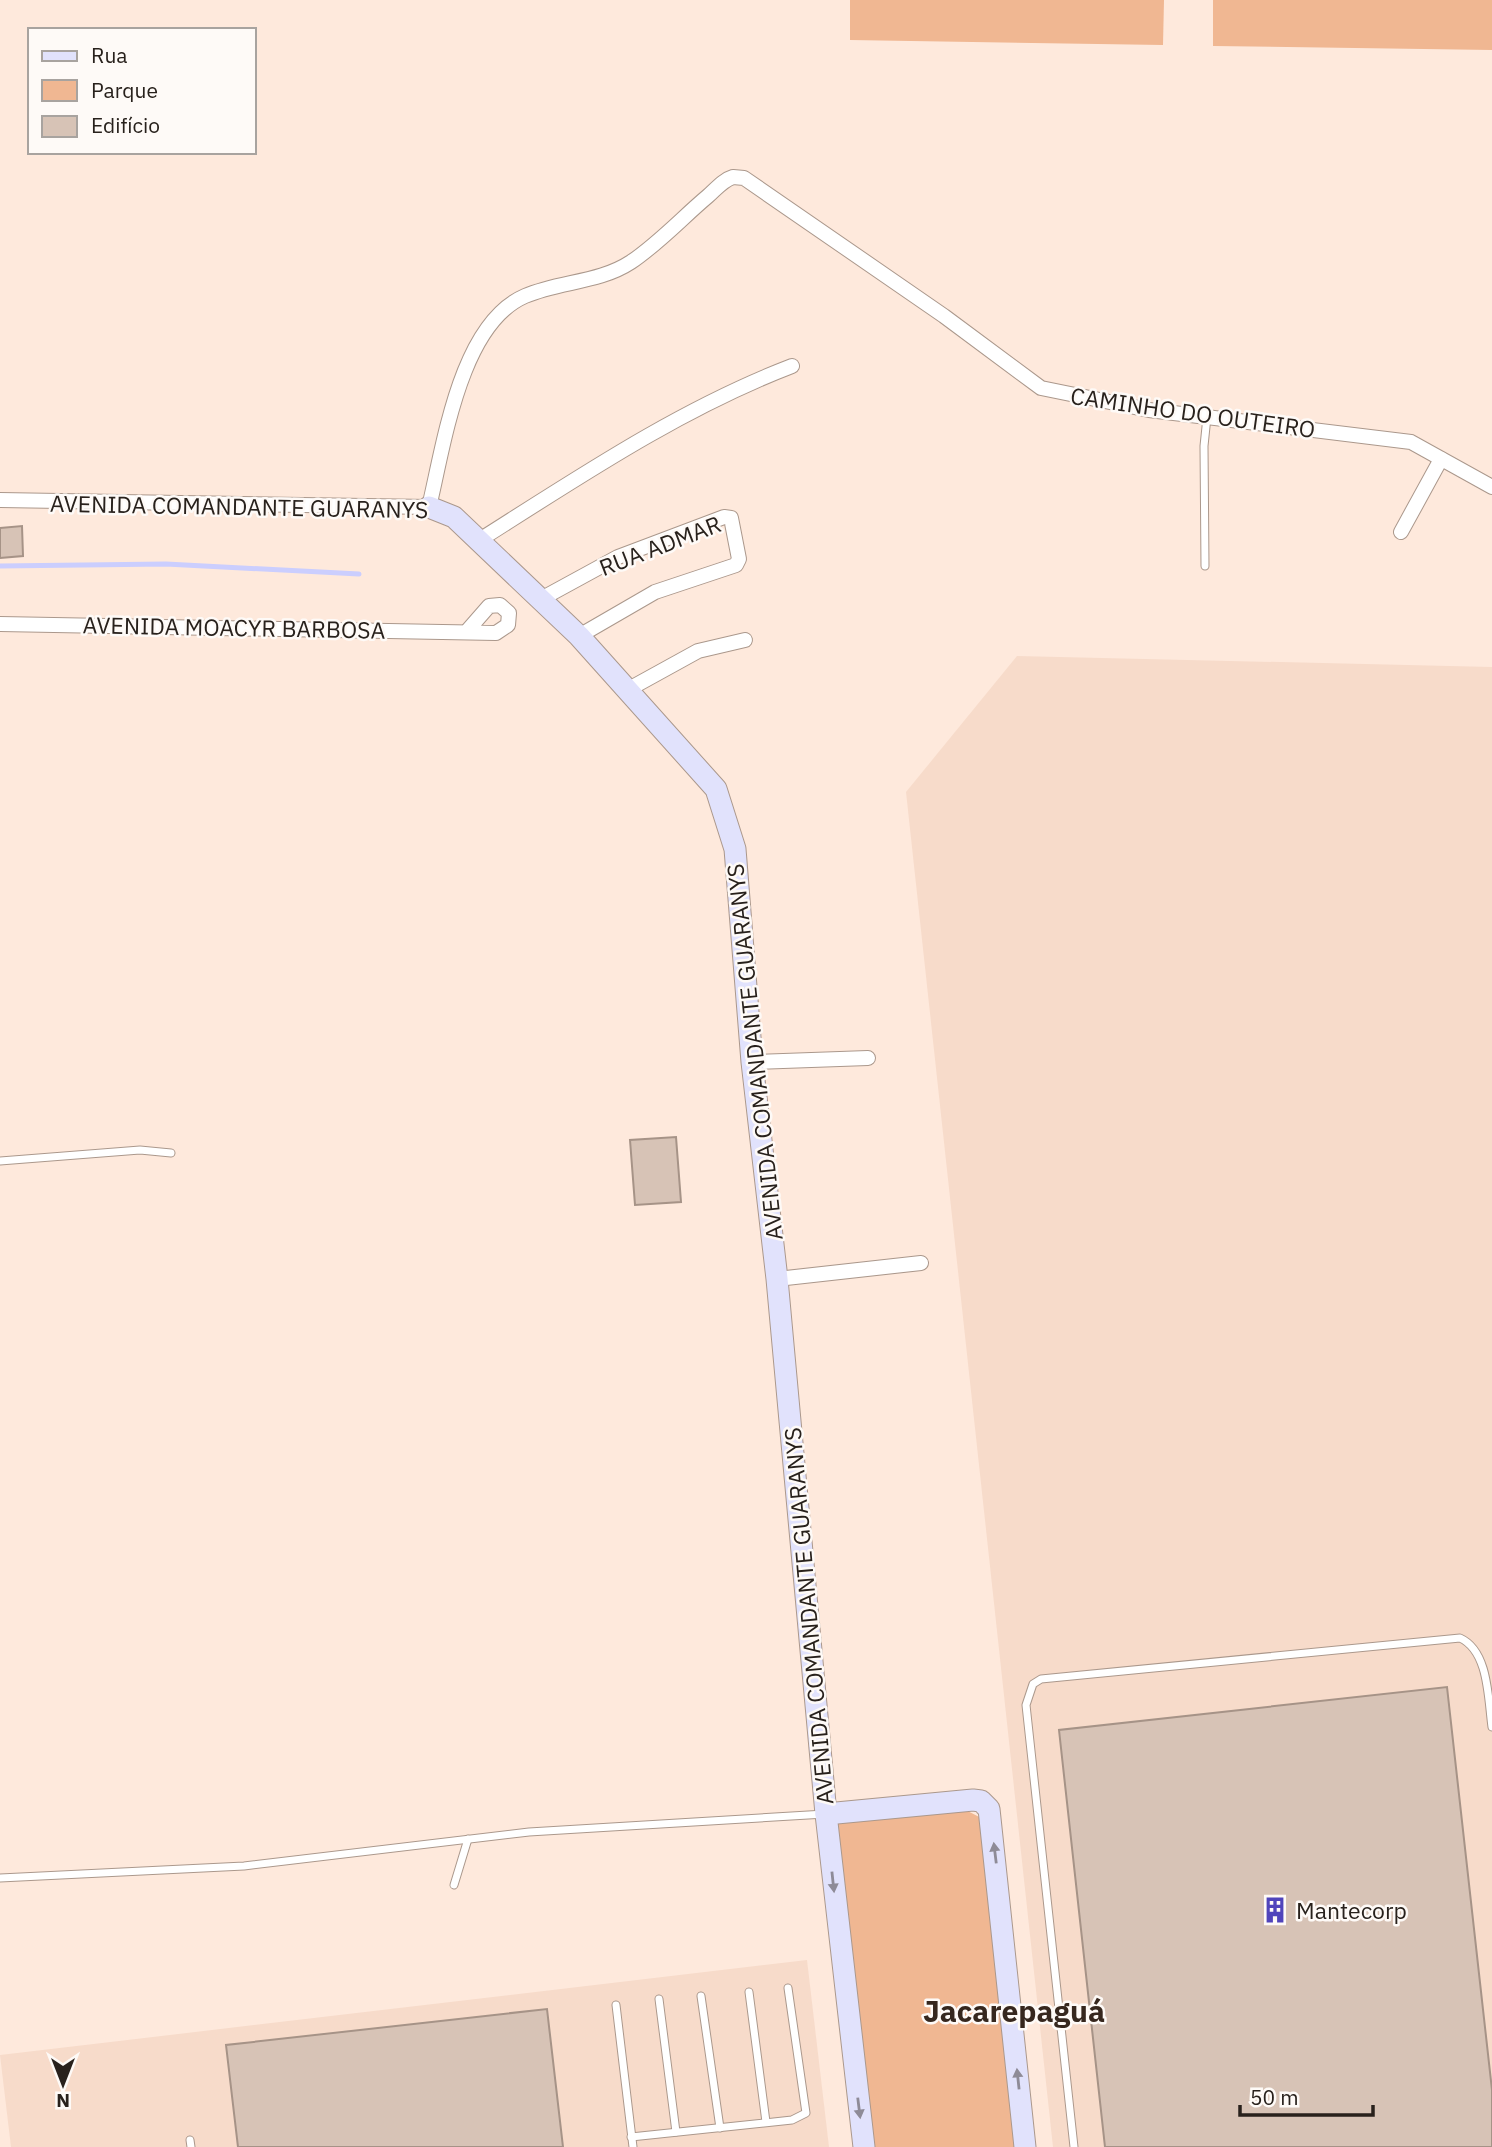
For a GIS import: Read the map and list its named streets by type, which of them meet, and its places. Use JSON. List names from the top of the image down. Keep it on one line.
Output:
{"streets":{"street":["CAMINHO DO OUTEIRO","AVENIDA COMANDANTE GUARANYS","RUA ADMAR","AVENIDA MOACYR BARBOSA"]},"crossings":[["CAMINHO DO OUTEIRO","AVENIDA COMANDANTE GUARANYS"],["AVENIDA COMANDANTE GUARANYS","RUA ADMAR"]],"districts":["Jacarepaguá"],"places":{"building":["Mantecorp"]},"legend":["Rua","Parque","Edifício"],"scale_bar":"50 m","north":"bottom"}
